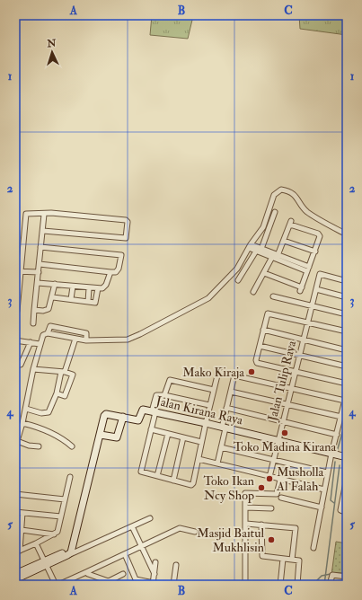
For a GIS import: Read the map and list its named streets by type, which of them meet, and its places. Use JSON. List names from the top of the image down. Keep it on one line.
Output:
{"streets":{"street":["Jalan Tulip Raya","Jalan Kirana Raya"]},"crossings":[["Jalan Tulip Raya","Jalan Kirana Raya"]],"places":["Mako Kiraja","Toko Madina Kirana","Musholla Al Falah","Toko Ikan Ncy Shop","Masjid Baitul Mukhlisin"],"north":"top","grid":{"columns":["A","B","C"],"rows":["1","2","3","4","5"]}}
